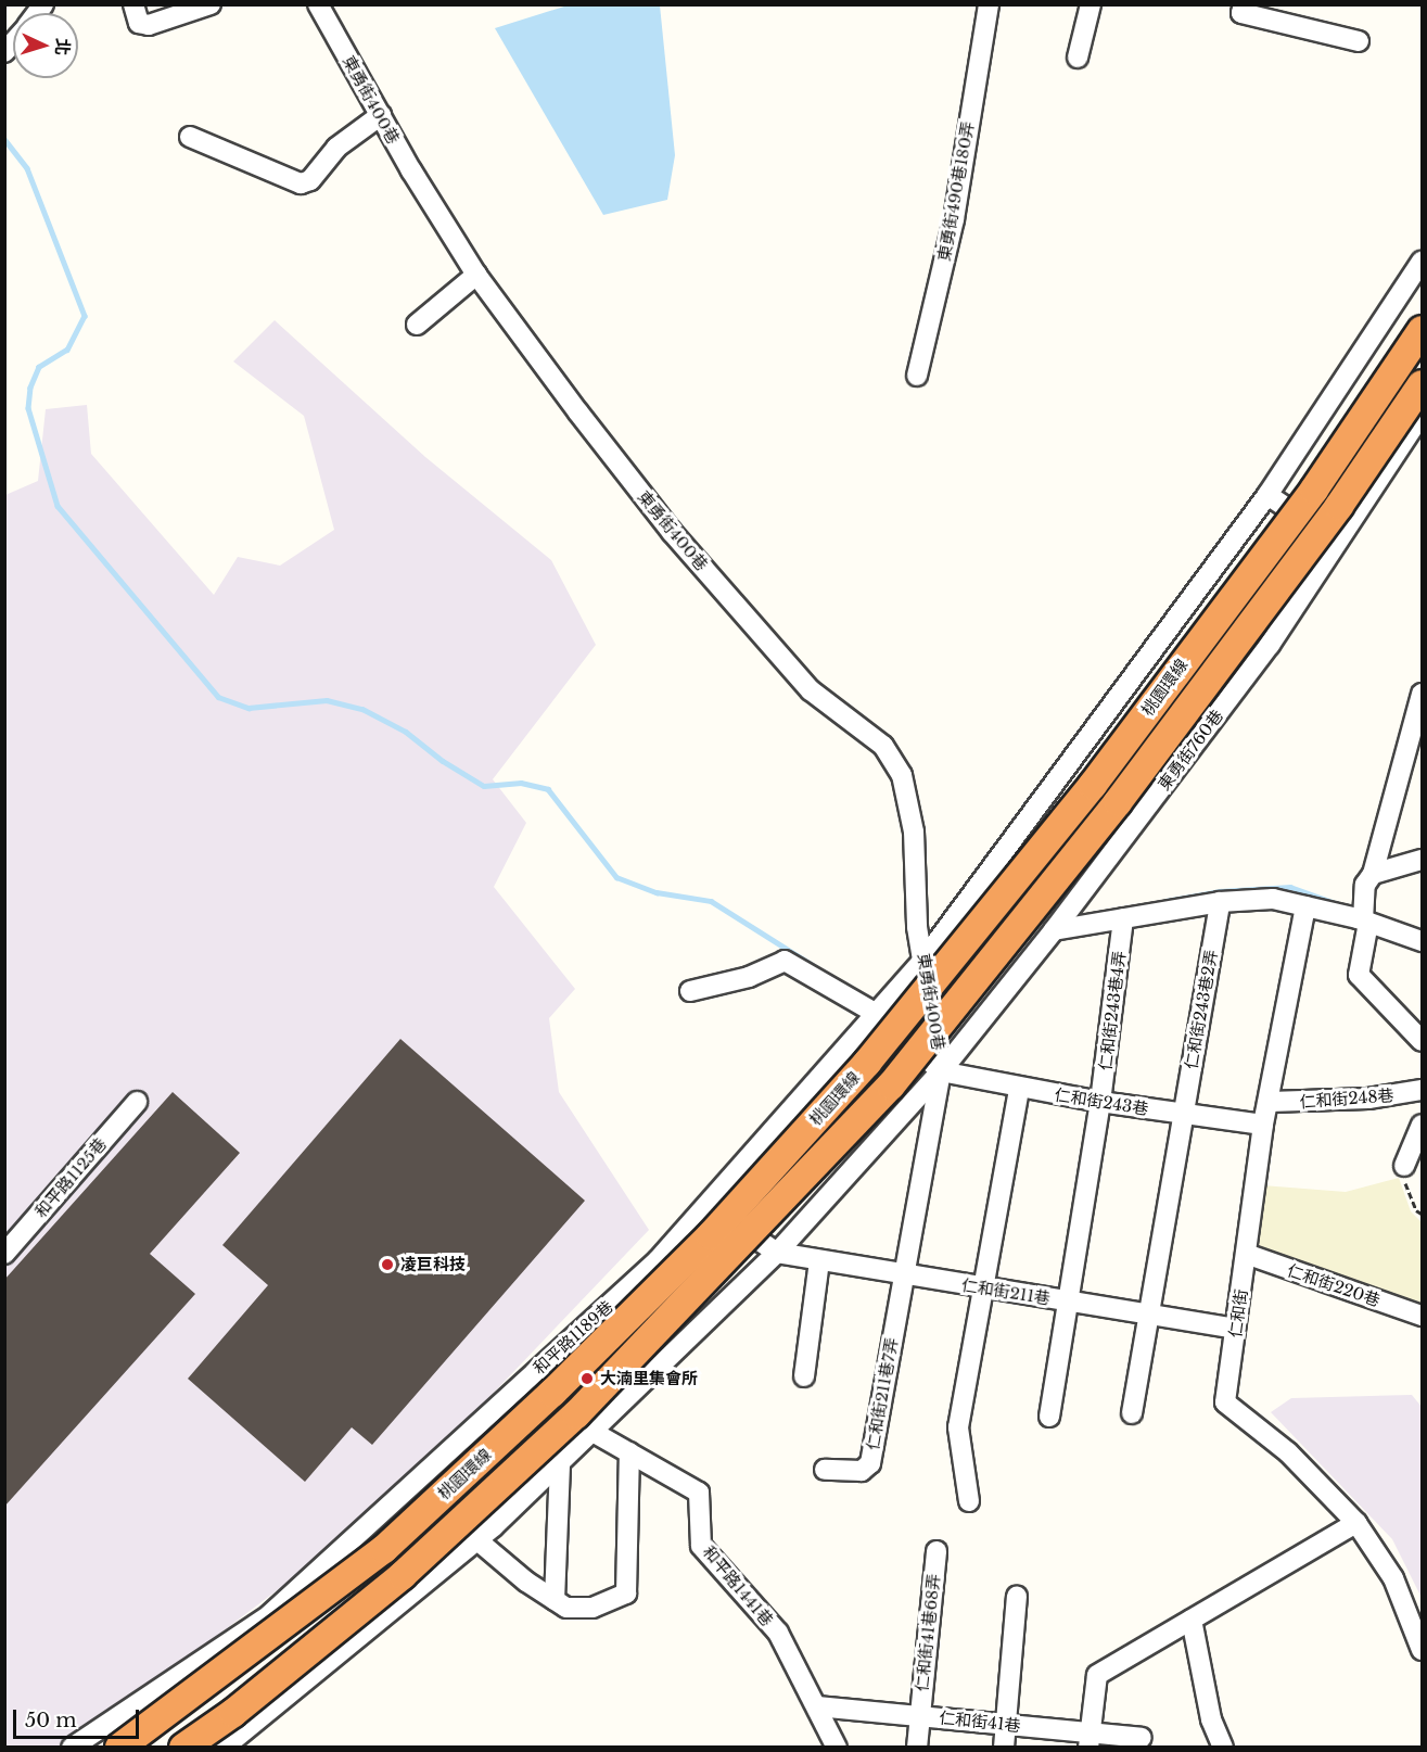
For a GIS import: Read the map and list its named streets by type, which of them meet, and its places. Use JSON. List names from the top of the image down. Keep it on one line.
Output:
{"streets":{"highway":["桃園環線"],"street":["東勇街400巷","東勇街490巷180弄","東勇街760巷","仁和街243巷2弄","仁和街243巷4弄","仁和街248巷","仁和街243巷","和平路1125巷","仁和街220巷","仁和街211巷","仁和街","和平路1189巷","仁和街211巷7弄","和平路1441巷","仁和街41巷68弄","仁和街41巷"]},"crossings":[["東勇街400巷","東勇街760巷"],["東勇街400巷","仁和街243巷"],["東勇街400巷","和平路1189巷"],["東勇街400巷","仁和街211巷7弄"],["東勇街760巷","仁和街243巷"],["東勇街760巷","仁和街211巷7弄"],["仁和街243巷2弄","仁和街243巷"],["仁和街243巷2弄","仁和街211巷"],["仁和街243巷4弄","仁和街243巷"],["仁和街243巷4弄","仁和街211巷"],["仁和街248巷","仁和街"],["仁和街243巷","仁和街"],["仁和街243巷","仁和街211巷7弄"],["仁和街220巷","仁和街"],["仁和街211巷","仁和街"],["仁和街211巷","仁和街211巷7弄"],["和平路1441巷","仁和街41巷"],["仁和街41巷68弄","仁和街41巷"]],"places":["凌巨科技","大湳里集會所"],"scale_bar":"50 m","north":"right"}
